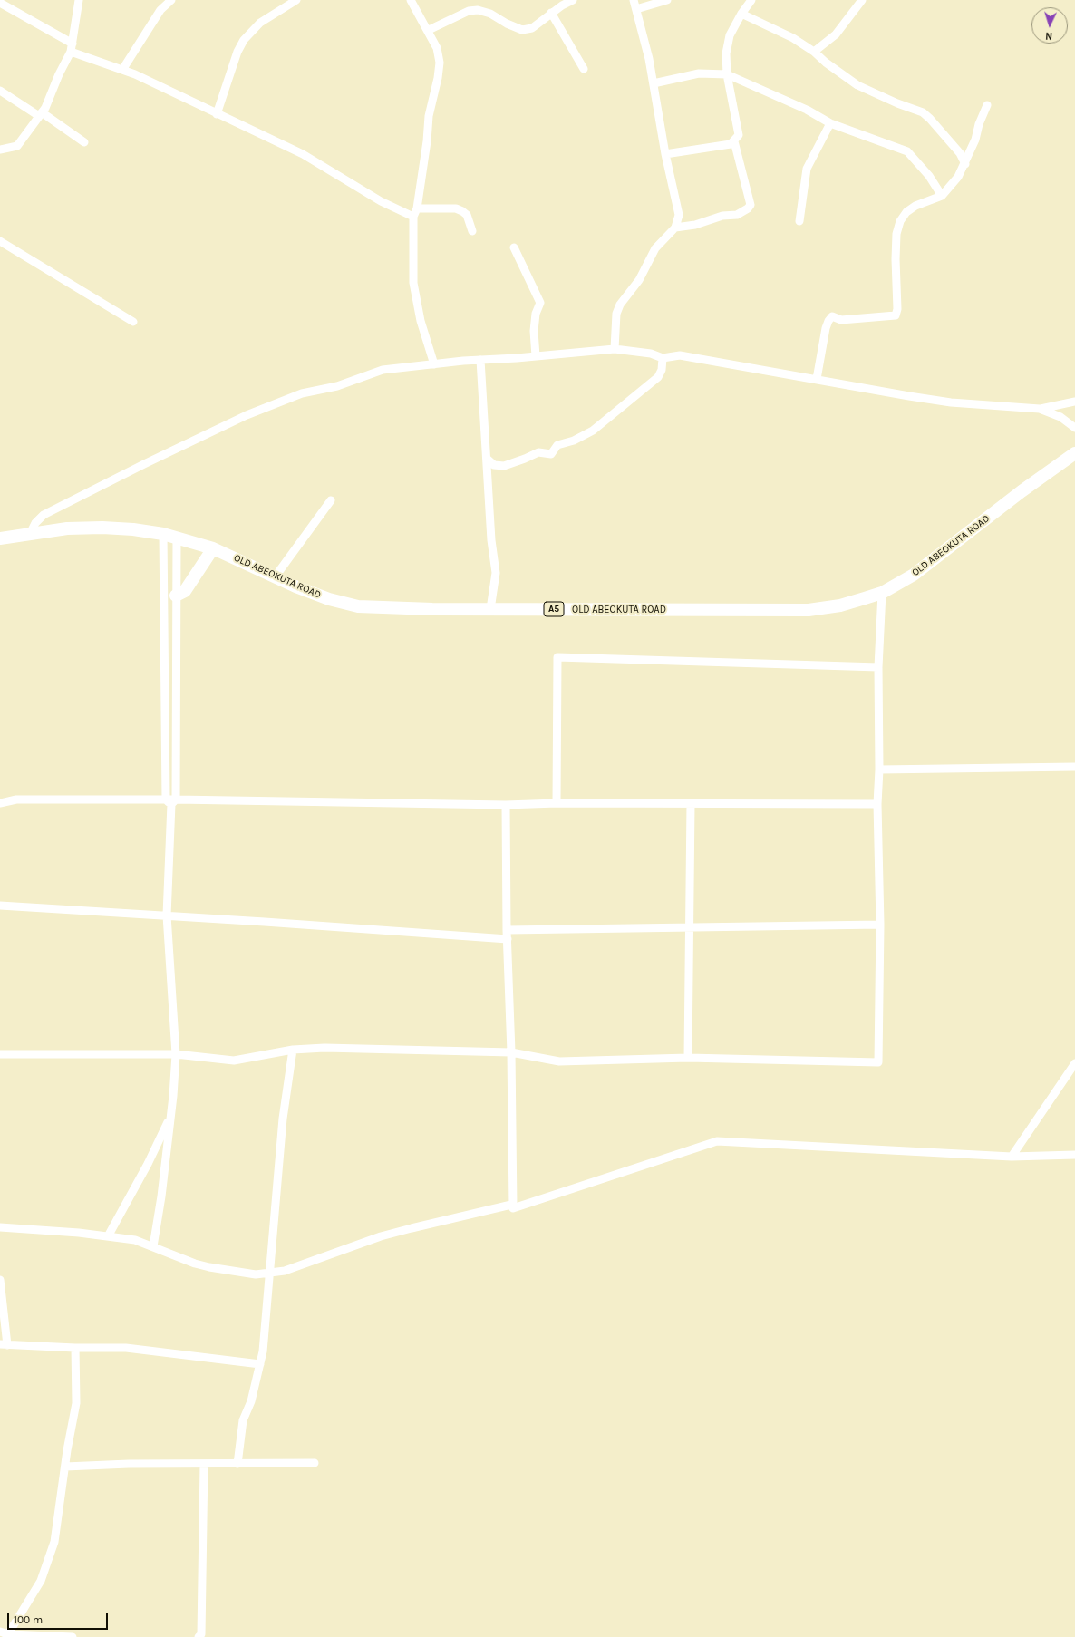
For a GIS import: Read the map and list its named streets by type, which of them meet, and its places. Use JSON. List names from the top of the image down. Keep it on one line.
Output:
{"streets":{"highway":["OLD ABEOKUTA ROAD","A5"]},"scale_bar":"100 m","north":"bottom"}
